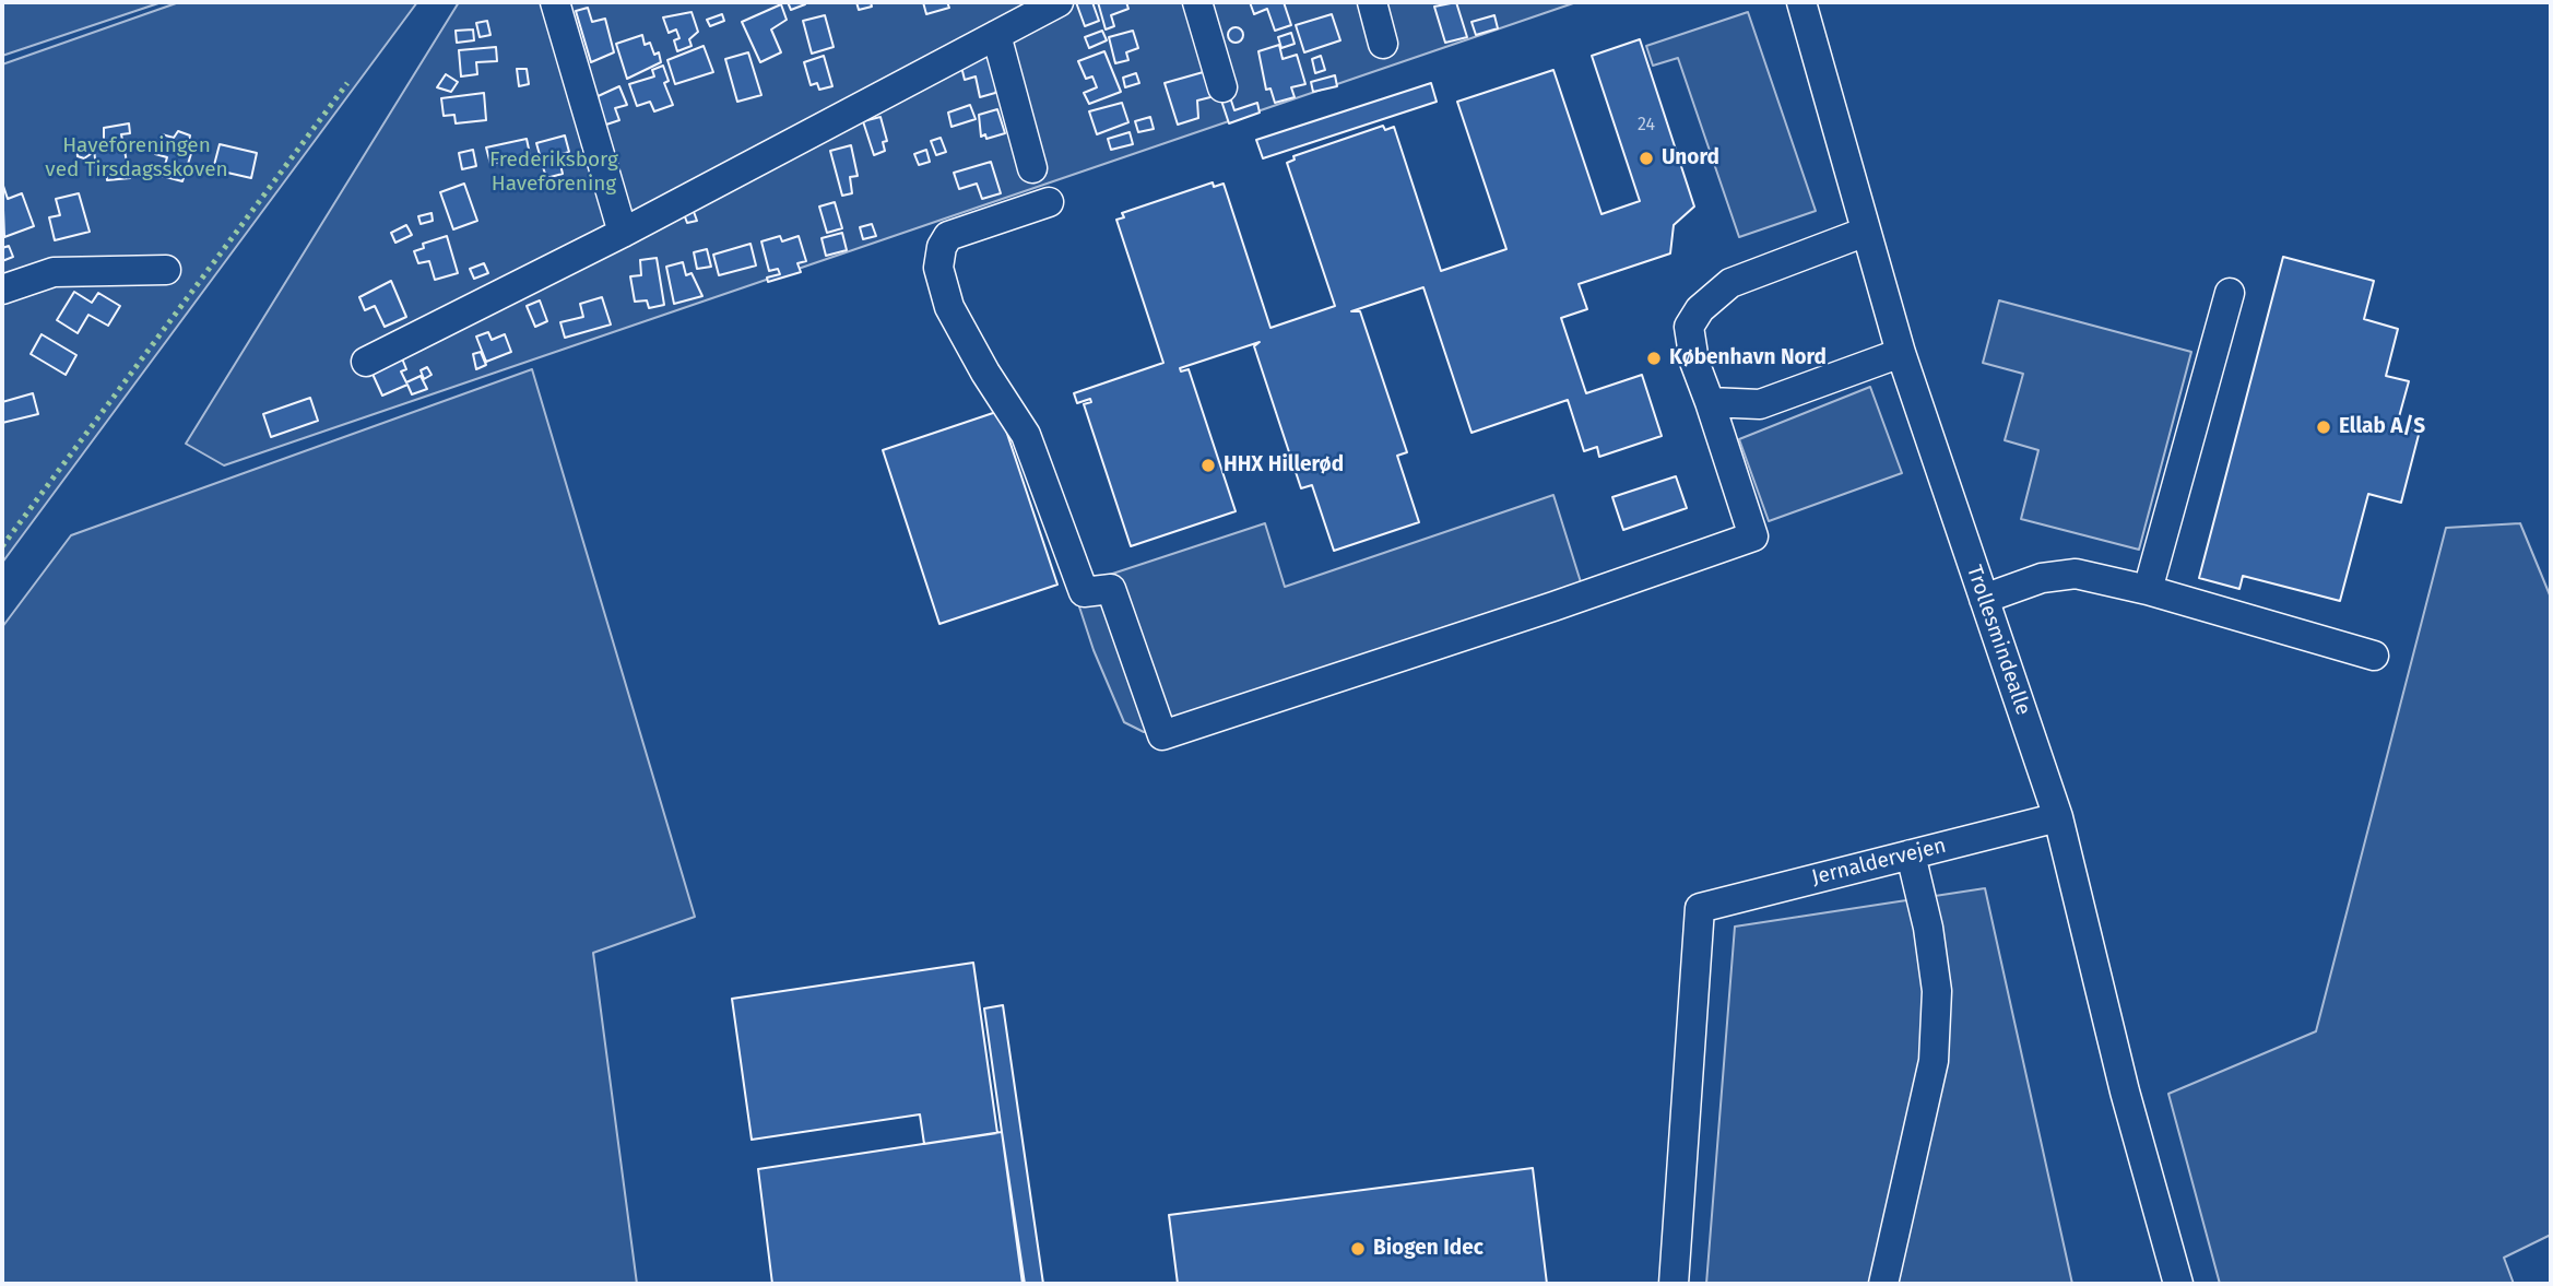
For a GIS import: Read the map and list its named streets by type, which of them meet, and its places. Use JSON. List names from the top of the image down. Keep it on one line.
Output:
{"streets":{"street":["Trollesmindealle","Jernaldervejen"]},"crossings":[["Trollesmindealle","Jernaldervejen"]],"parks":["Haveforeningen ved Tirsdagsskoven","Frederiksborg Haveforening"],"places":["Unord","København Nord","Ellab A/S","HHX Hillerød","Biogen Idec"],"house_numbers":["24"]}
